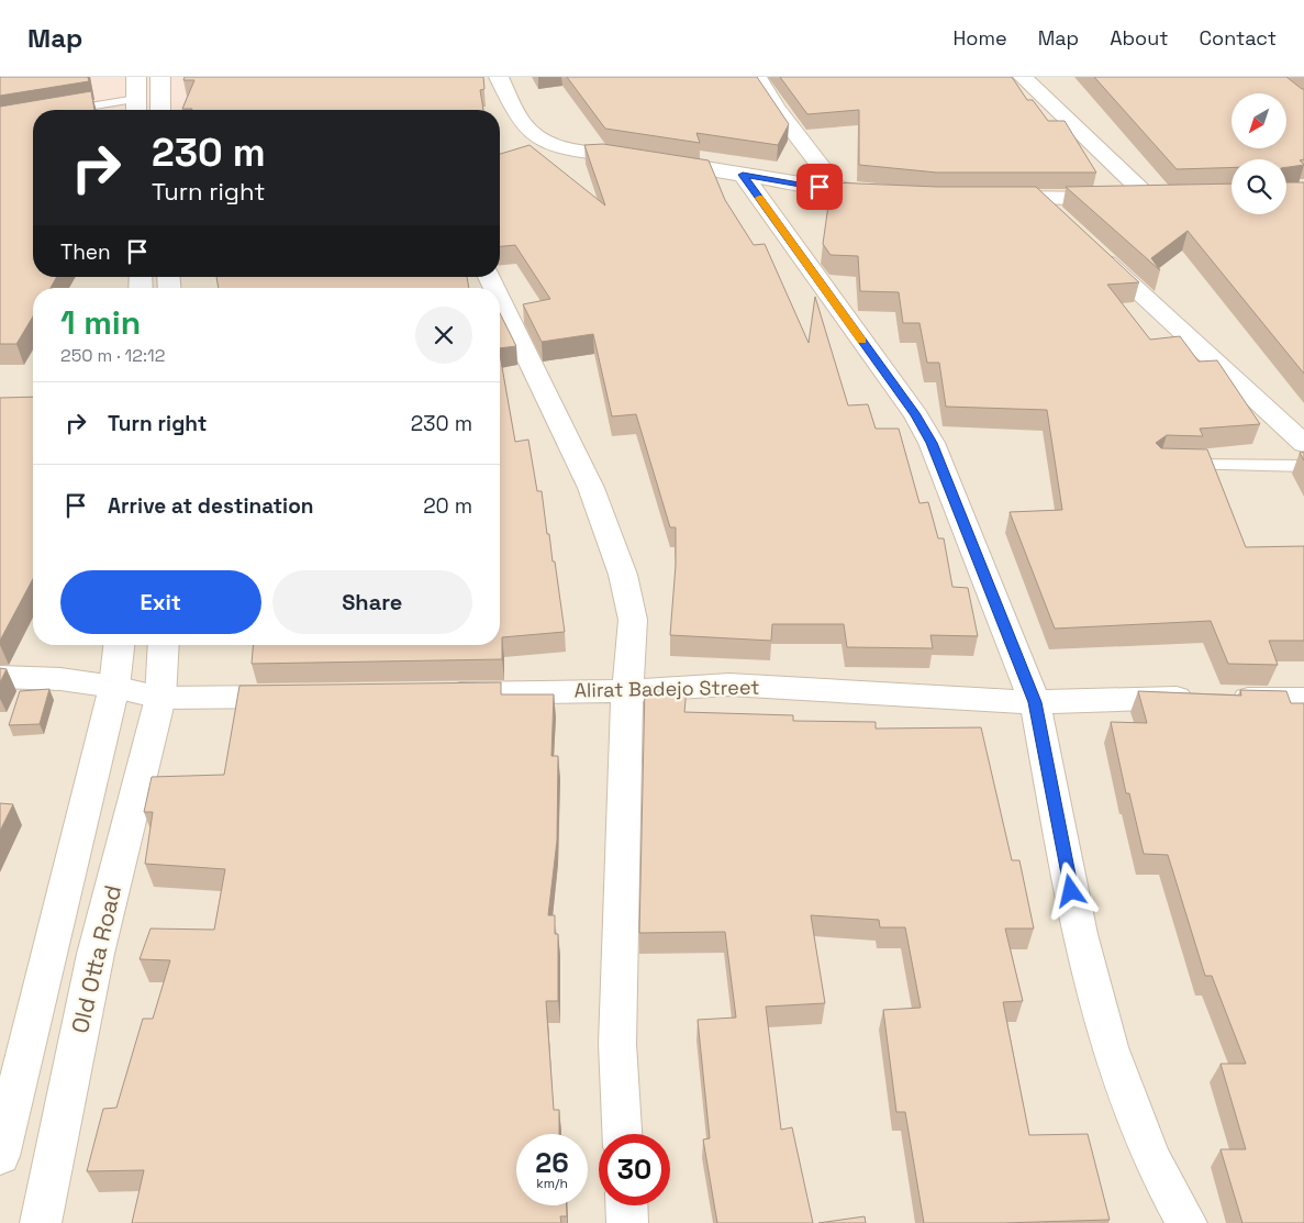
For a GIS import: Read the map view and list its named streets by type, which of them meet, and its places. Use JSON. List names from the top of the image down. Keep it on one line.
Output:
{"streets":{"street":["Alirat Badejo Street","Old Otta Road"]},"north":"bottom left","page":{"header":"Map","nav":["Home","Map","About","Contact"],"turn":["230 m","Turn right"],"then":"Then","heading":["1 min","250 m · 12:12"],"list":[{"name":"Turn right","value":"230 m"},{"name":"Arrive at destination","value":"20 m"}],"buttons":["Exit","Share"],"speed":"26 km/h","limit":"30"}}
